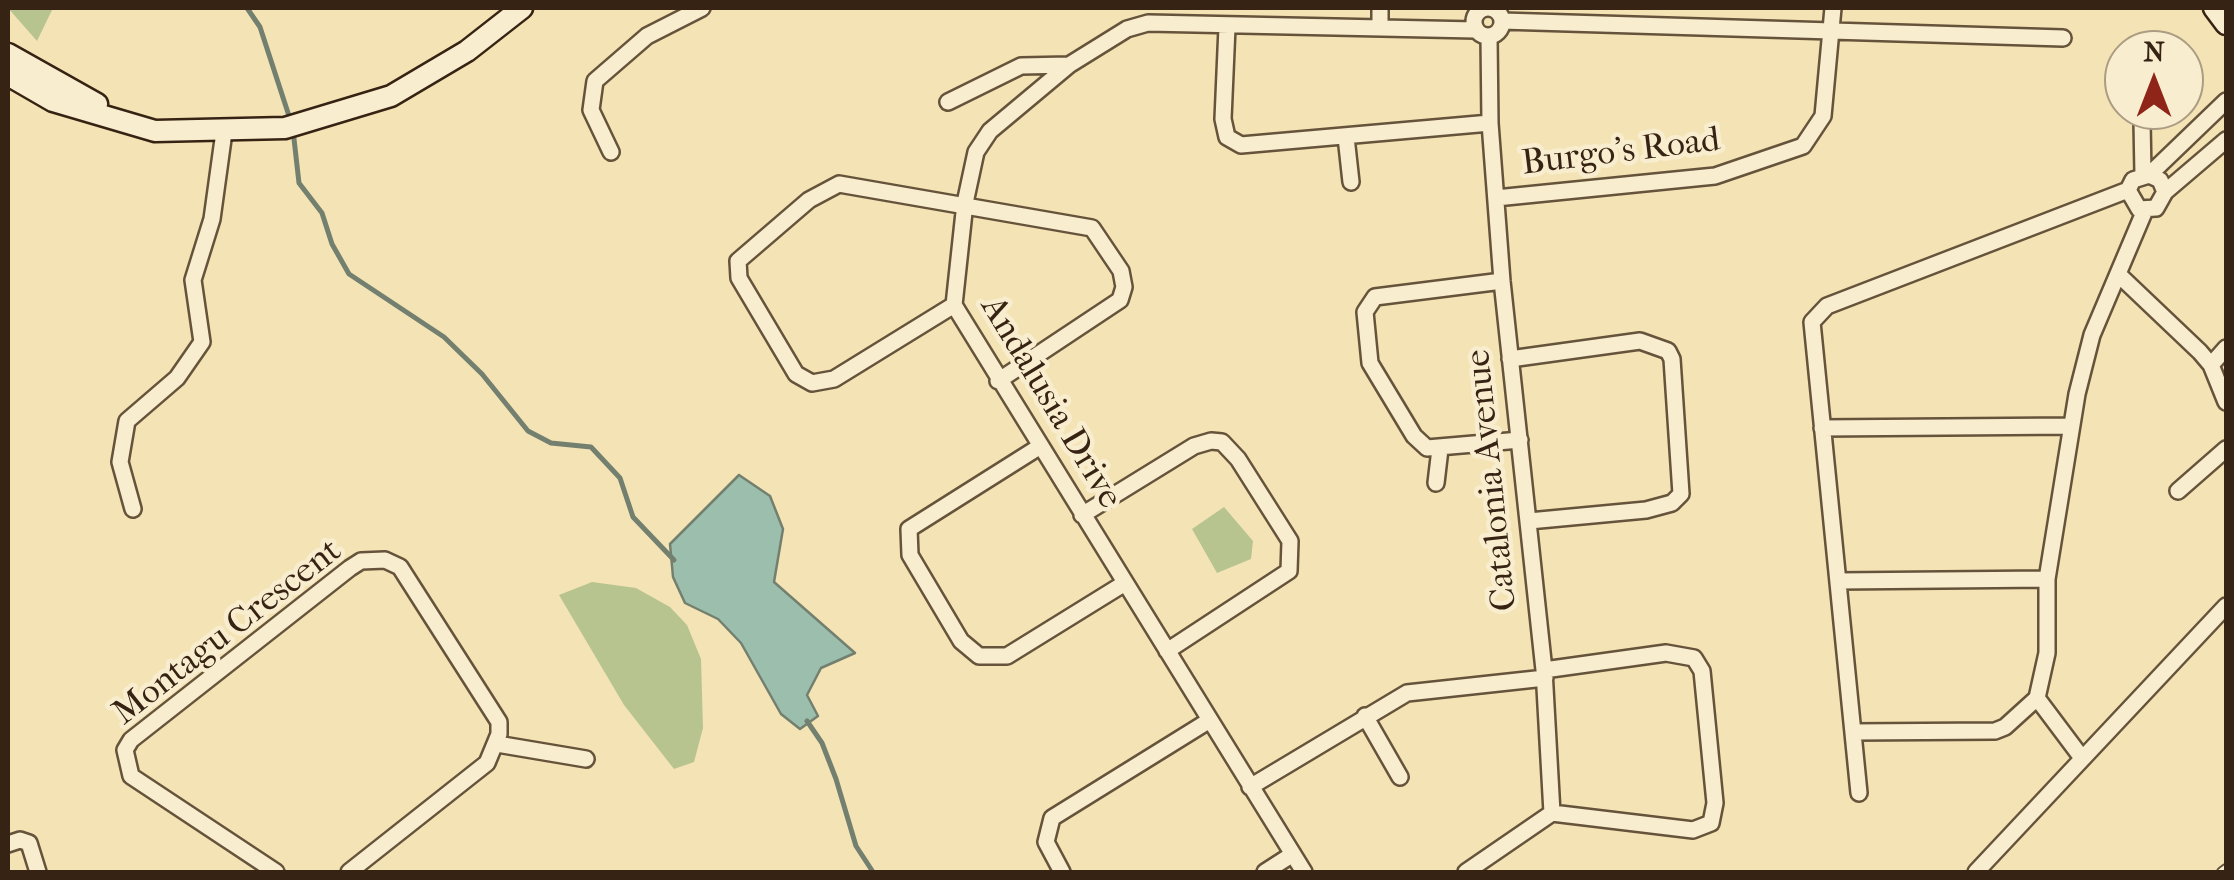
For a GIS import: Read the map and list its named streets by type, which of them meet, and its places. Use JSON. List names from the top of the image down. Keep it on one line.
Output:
{"streets":{"street":["Burgo's Road","Andalusia Drive","Catalonia Avenue","Montagu Crescent"]},"crossings":[["Burgo's Road","Catalonia Avenue"],["Andalusia Drive","Catalonia Avenue"]],"north":"top"}
